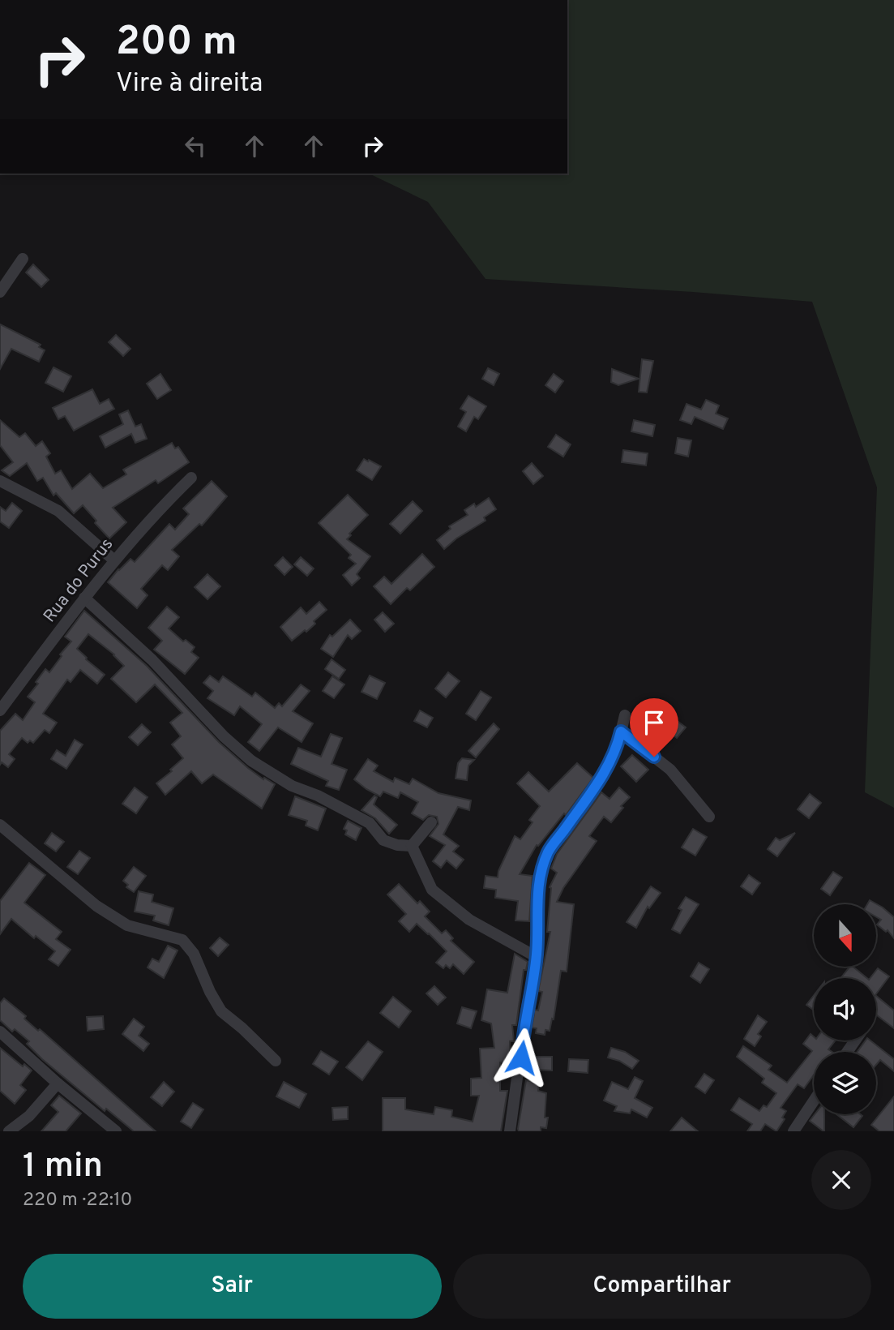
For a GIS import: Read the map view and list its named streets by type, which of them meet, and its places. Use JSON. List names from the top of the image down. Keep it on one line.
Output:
{"streets":{"street":["Rua do Purus"]},"north":"bottom","page":{"turn":["200 m","Vire à direita"],"heading":["1 min","220 m · 22:10"],"buttons":["Sair","Compartilhar"]}}
